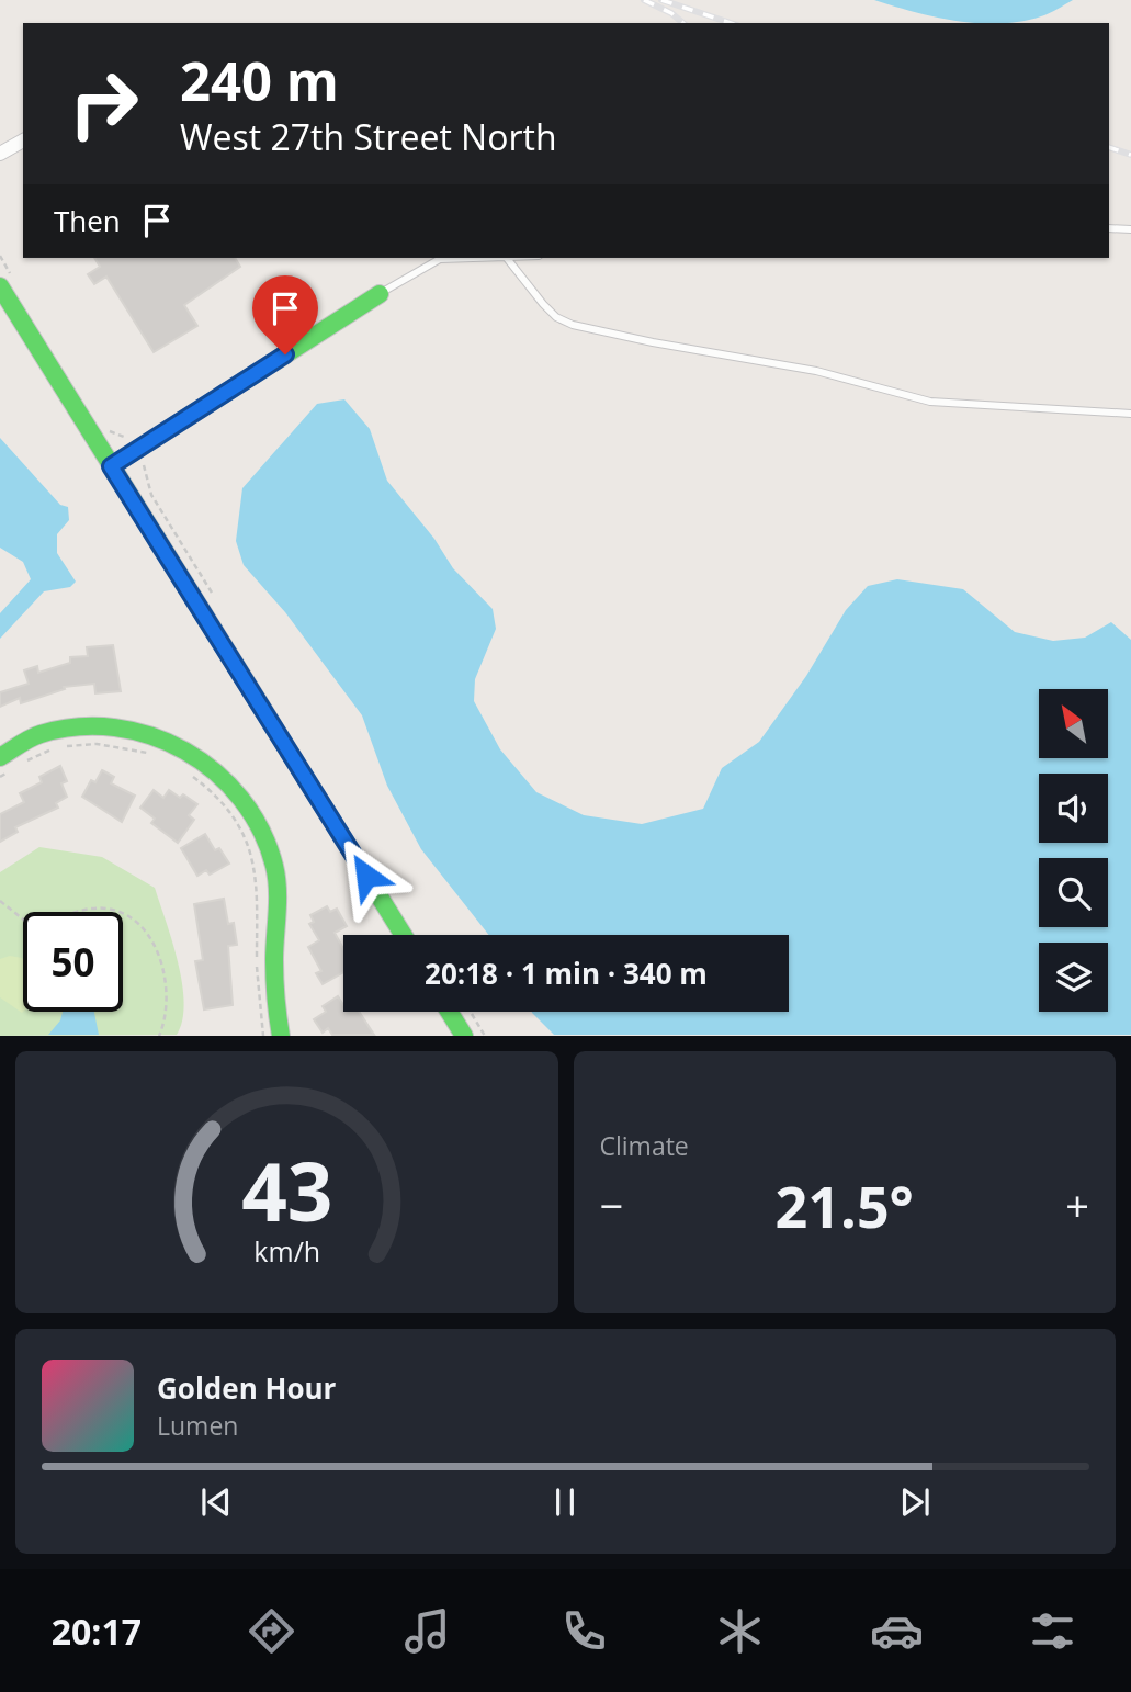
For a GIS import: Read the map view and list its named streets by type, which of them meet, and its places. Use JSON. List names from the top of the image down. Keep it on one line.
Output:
{"north":"top left","page":{"turn":["240 m","West 27th Street North"],"then":"Then","limit":"50","trip":"20:18 · 1 min · 340 m","tile":"Climate","heat":["−","21.5°","+"],"song":["Golden Hour","Lumen"],"tabs":"20:17","gauge":["43","km/h"]}}
